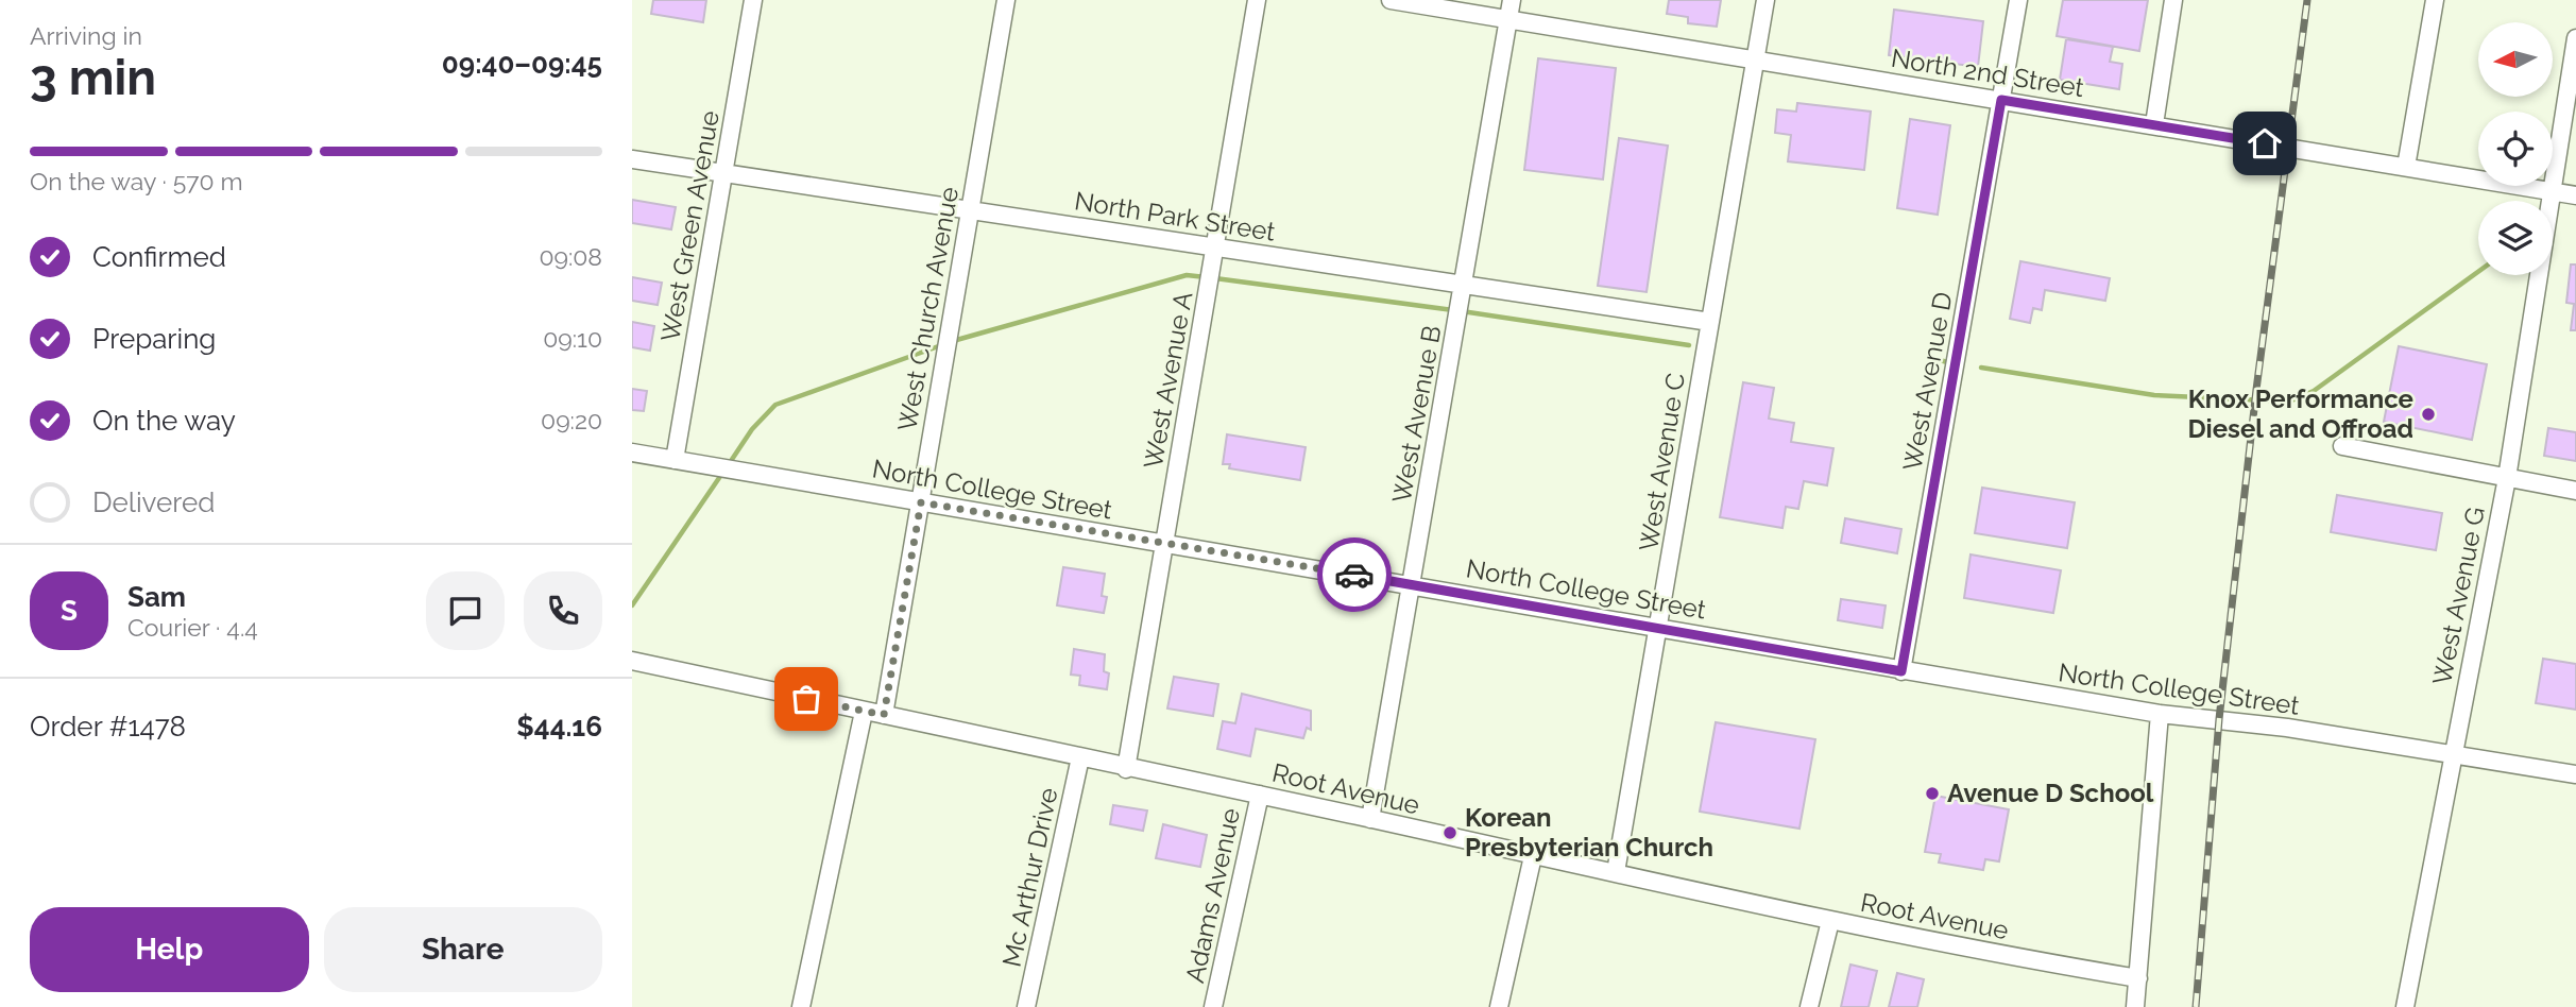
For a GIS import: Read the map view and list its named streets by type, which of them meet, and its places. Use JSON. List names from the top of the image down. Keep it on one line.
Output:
{"streets":{"street":["North 2nd Street","North Park Street","West Green Avenue","West Church Avenue","West Avenue A","West Avenue D","West Avenue B","West Avenue C","North College Street","West Avenue G","Root Avenue","Mc Arthur Drive","Adams Avenue"]},"crossings":[["North 2nd Street","West Avenue D"],["North 2nd Street","West Avenue B"],["North 2nd Street","West Avenue C"],["North 2nd Street","West Avenue G"],["North Park Street","West Green Avenue"],["North Park Street","West Church Avenue"],["North Park Street","West Avenue A"],["North Park Street","West Avenue B"],["North Park Street","West Avenue C"],["West Green Avenue","North College Street"],["West Church Avenue","North College Street"],["West Church Avenue","Root Avenue"],["West Avenue A","North College Street"],["West Avenue A","Root Avenue"],["West Avenue D","North College Street"],["West Avenue B","North College Street"],["West Avenue B","Root Avenue"],["West Avenue C","North College Street"],["West Avenue C","Root Avenue"],["North College Street","West Avenue G"],["Root Avenue","Mc Arthur Drive"],["Root Avenue","Adams Avenue"]],"places":["Knox Performance Diesel and Offroad","Avenue D School","Korean Presbyterian Church"],"north":"left","page":{"heading":["3 min","Arriving in","09:40–09:45"],"panel":["Sam","Courier · 4.4","Order #1478","$44.16"],"bar":"On the way · 570 m","list":[["Confirmed","09:08"],["Preparing","09:10"],["On the way","09:20"],"Delivered"],"round":"S","buttons":["Help","Share"]}}
